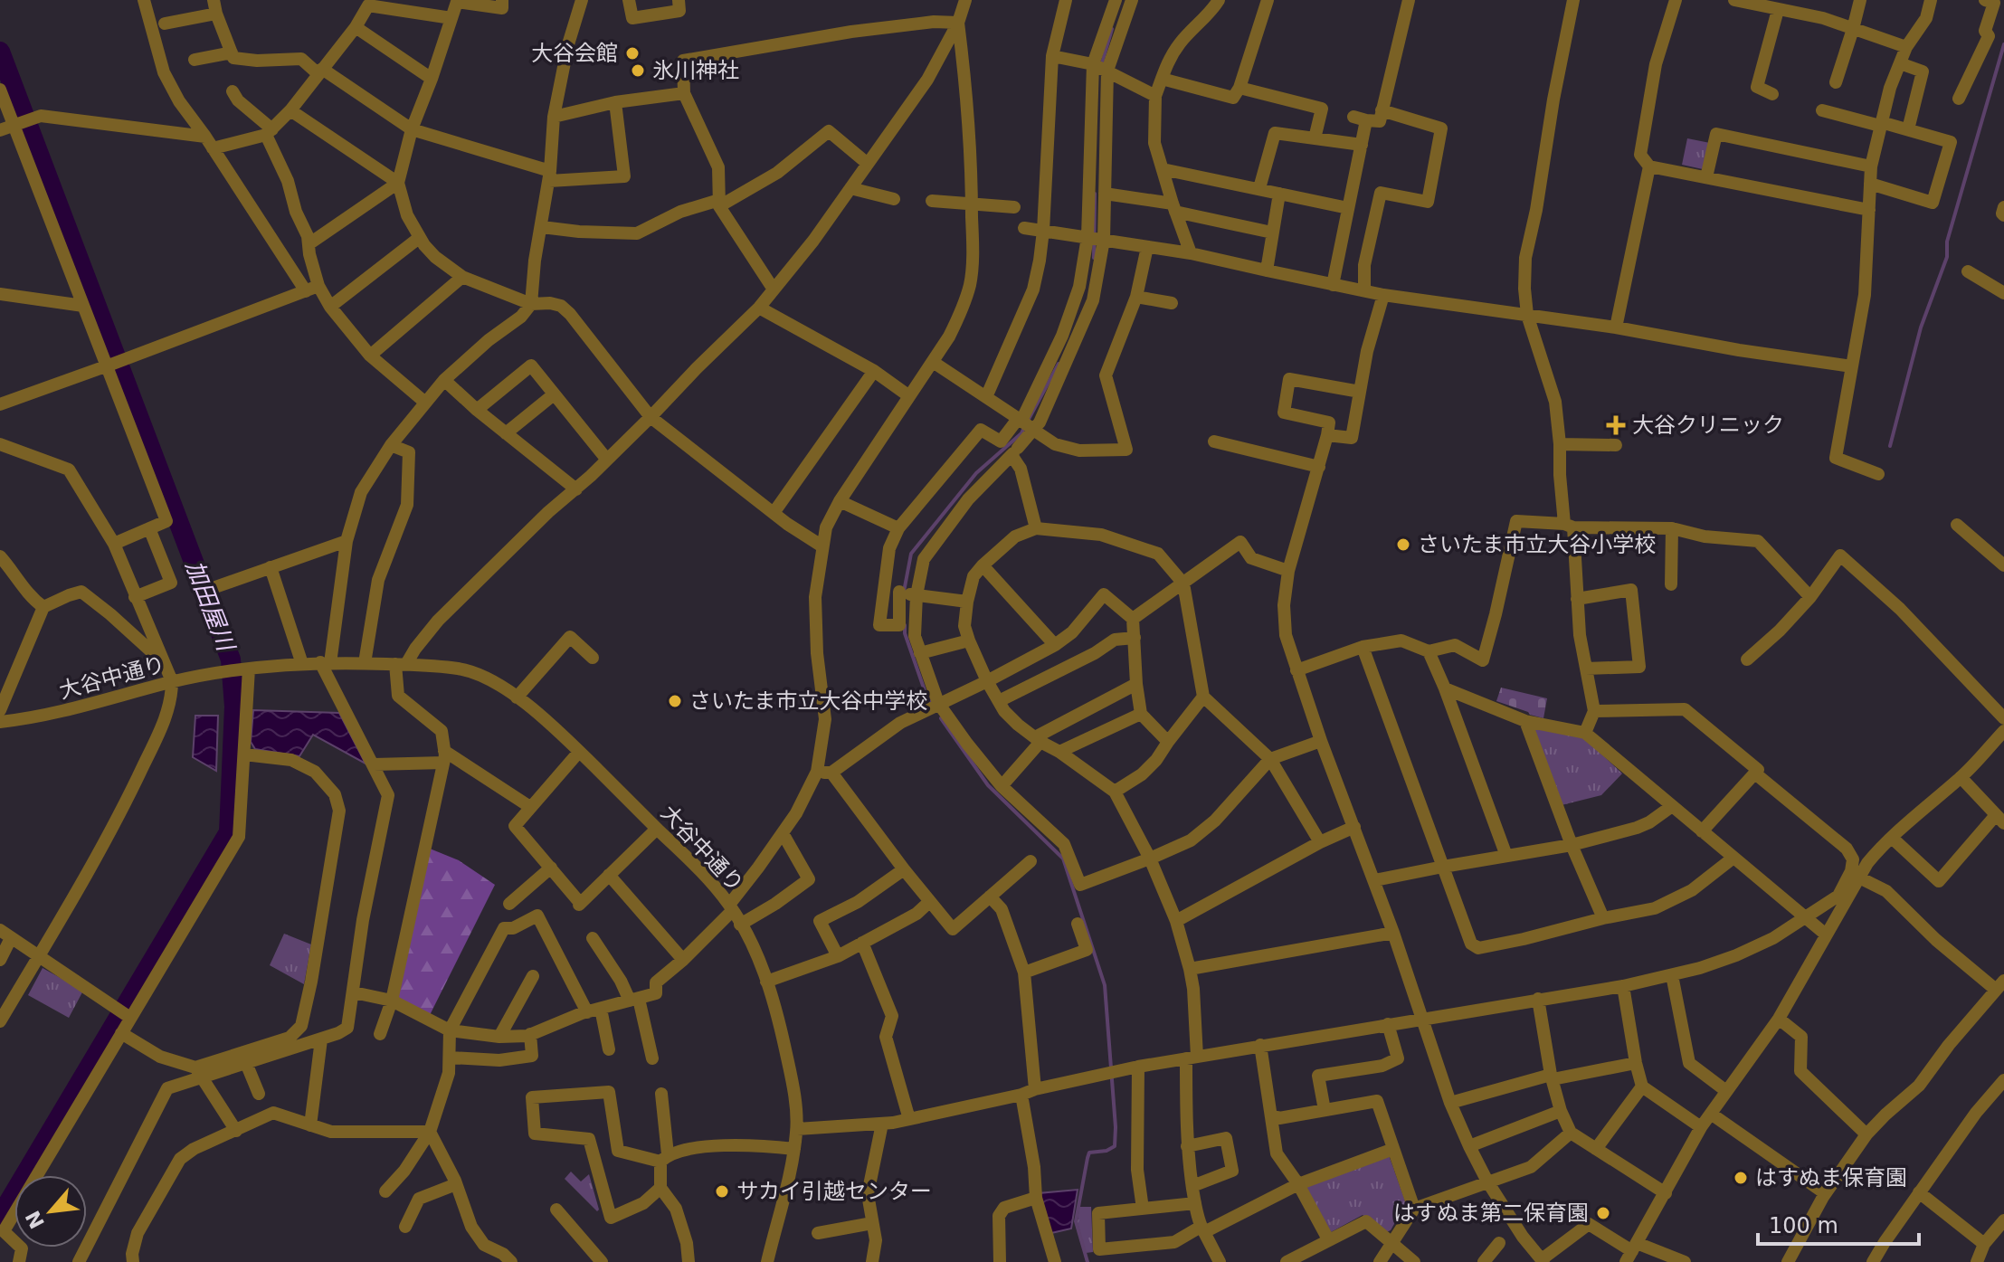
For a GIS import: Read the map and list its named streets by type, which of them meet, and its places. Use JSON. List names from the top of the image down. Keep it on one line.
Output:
{"streets":{"street":["大谷中通り"]},"water":["加田屋川"],"places":{"other":["大谷会館","氷川神社","さいたま市立大谷小学校","さいたま市立大谷中学校","はすぬま保育園","サカイ引越センター","はすぬま第二保育園"],"health":["大谷クリニック"]},"scale_bar":"100 m","north":"bottom left"}
